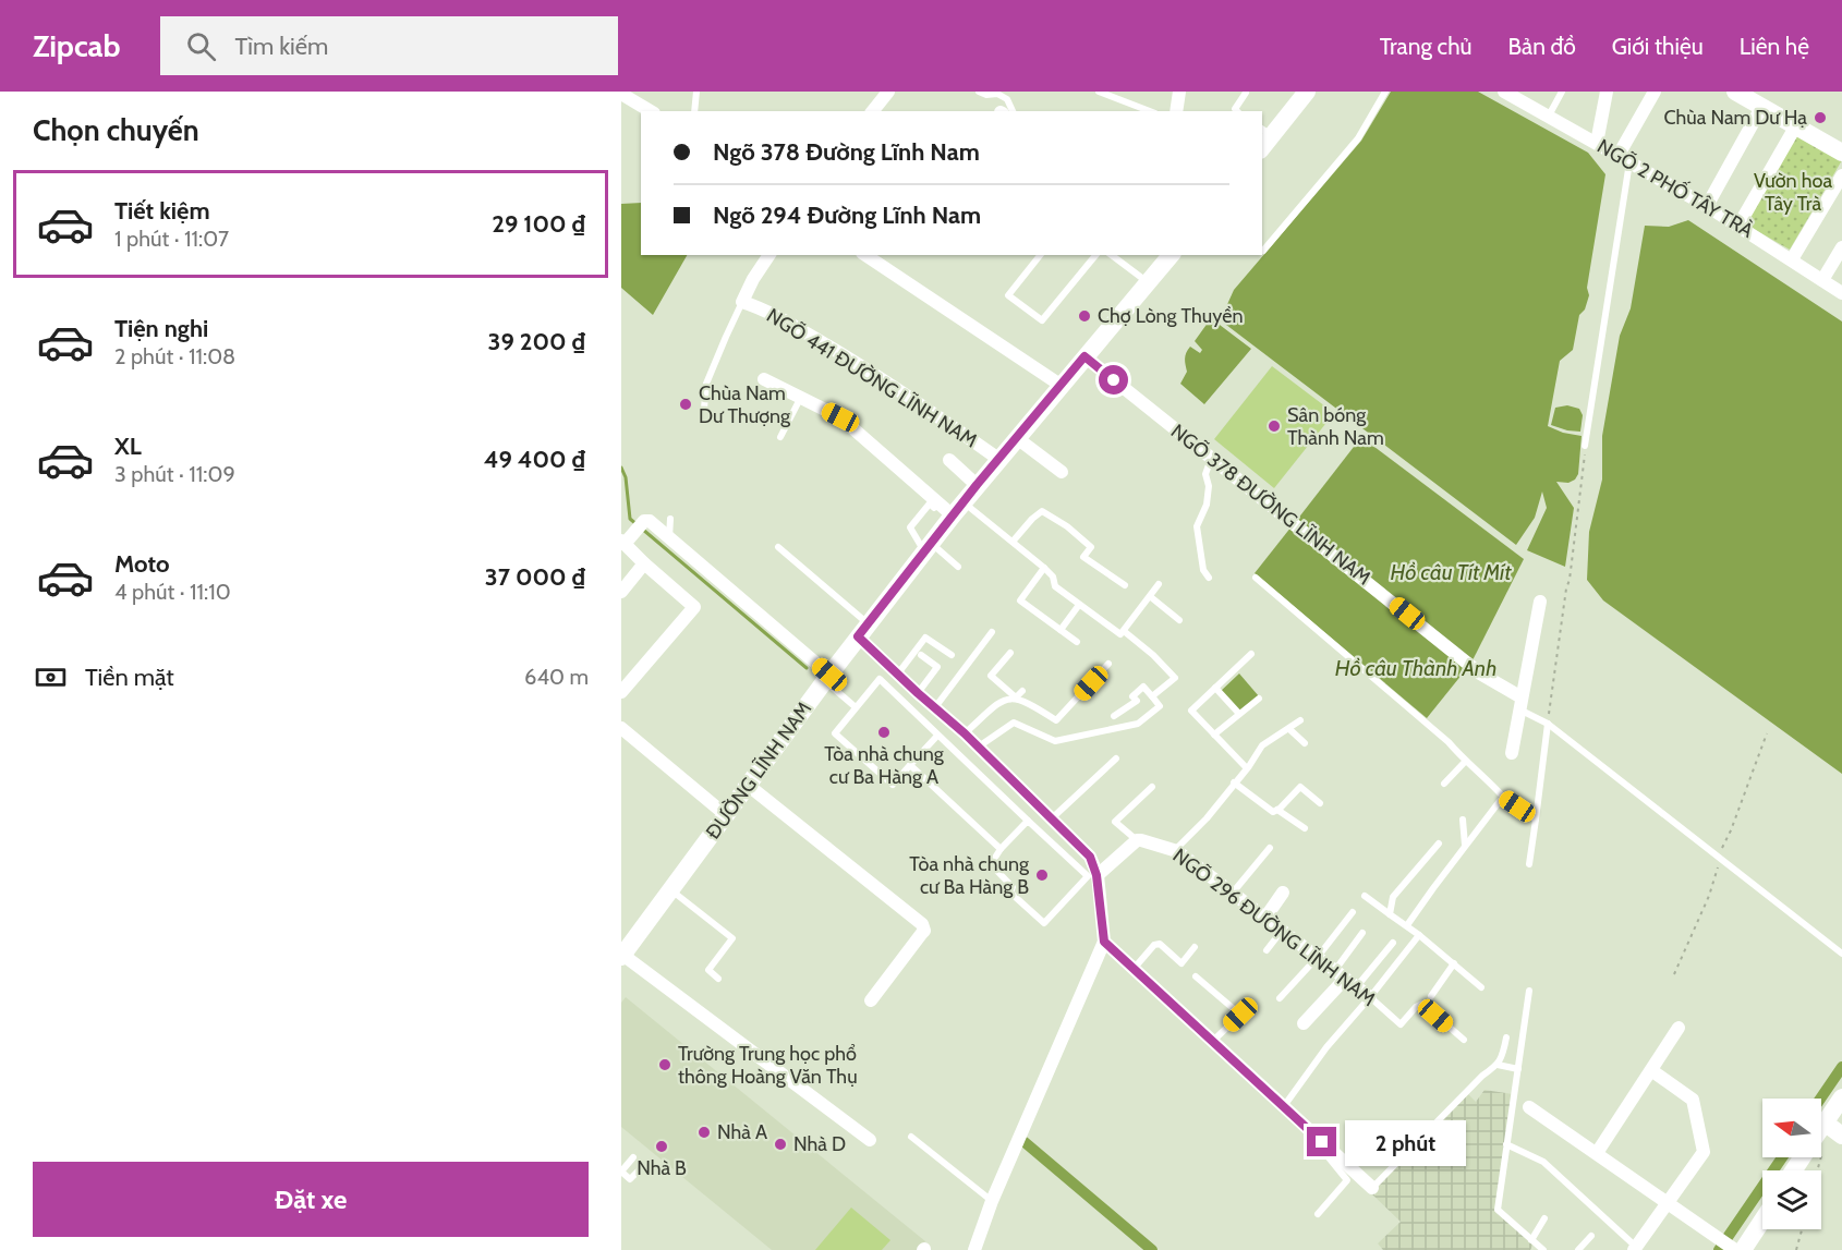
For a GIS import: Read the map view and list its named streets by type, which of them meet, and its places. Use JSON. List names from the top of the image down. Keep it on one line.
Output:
{"streets":{"main road":["ĐƯỜNG LĨNH NAM"],"street":["NGÕ 2 PHỐ TÂY TRÀ","NGÕ 441 ĐƯỜNG LĨNH NAM","NGÕ 378 ĐƯỜNG LĨNH NAM","NGÕ 296 ĐƯỜNG LĨNH NAM"]},"crossings":[["NGÕ 441 ĐƯỜNG LĨNH NAM","ĐƯỜNG LĨNH NAM"],["NGÕ 378 ĐƯỜNG LĨNH NAM","ĐƯỜNG LĨNH NAM"]],"water":["Hồ câu Tít Mít","Hồ câu Thành Anh"],"parks":["Vườn hoa Tây Trà"],"places":["Chùa Nam Dư Hạ","Chợ Lòng Thuyền","Chùa Nam Dư Thượng","Sân bóng Thành Nam","Tòa nhà chung cư Ba Hàng A","Tòa nhà chung cư Ba Hàng B","Trường Trung học phổ thông Hoàng Văn Thụ","Nhà A","Nhà D","Nhà B"],"north":"left","page":{"header":"Zipcab","search":"Tìm kiếm","nav":["Trang chủ","Bản đồ","Giới thiệu","Liên hệ"],"heading":"Chọn chuyến","banner":["Ngõ 378 Đường Lĩnh Nam","Ngõ 294 Đường Lĩnh Nam"],"list":[{"name":"Tiết kiệm","note":"1 phút · 11:07","value":"29 100 ₫"},{"name":"Tiện nghi","note":"2 phút · 11:08","value":"39 200 ₫"},{"name":"XL","note":"3 phút · 11:09","value":"49 400 ₫"},{"name":"Moto","note":"4 phút · 11:10","value":"37 000 ₫"}],"pay":["Tiền mặt","640 m"],"bubble":"2 phút","buttons":"Đặt xe"}}
